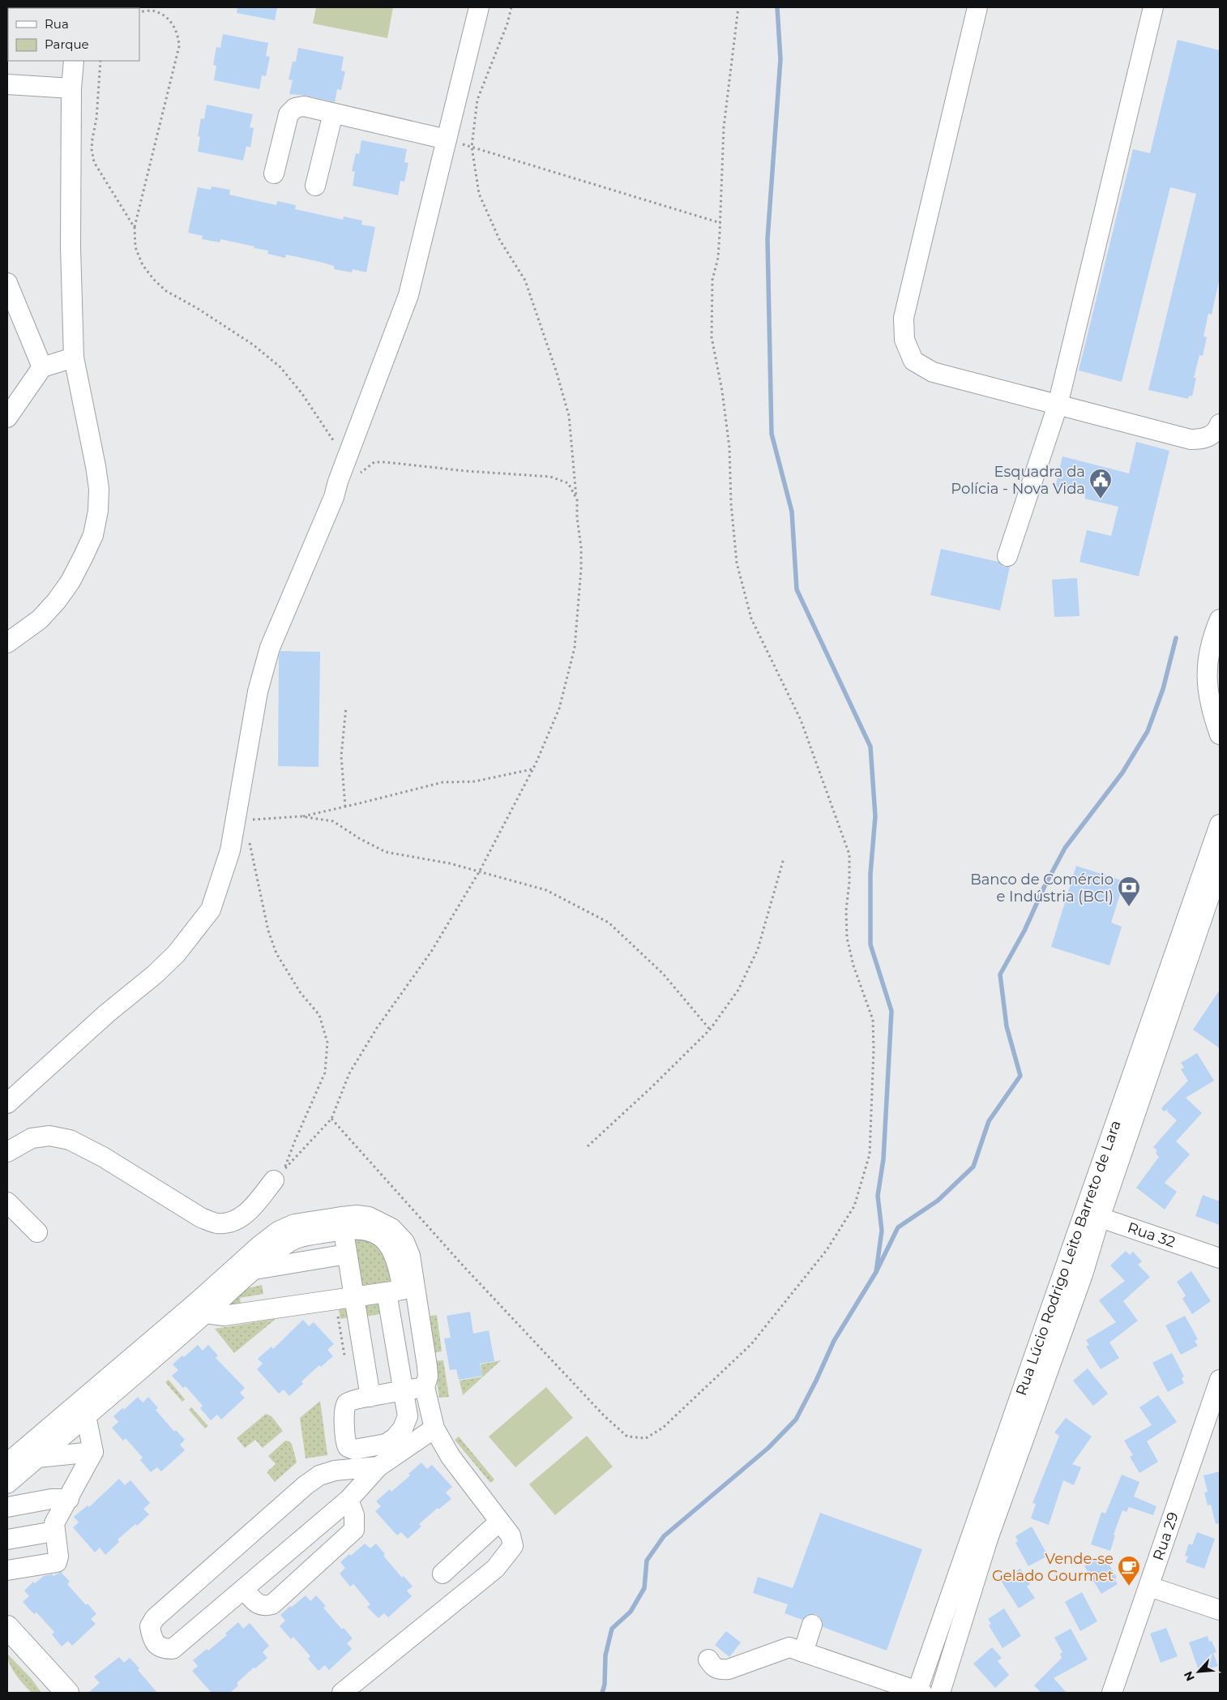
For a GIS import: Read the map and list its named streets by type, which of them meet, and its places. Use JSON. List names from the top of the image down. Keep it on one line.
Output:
{"streets":{"street":["Rua 32","Rua Lúcio Rodrigo Leito Barreto de Lara","Rua 29"]},"crossings":[["Rua 32","Rua Lúcio Rodrigo Leito Barreto de Lara"]],"places":{"public building":["Esquadra da Polícia - Nova Vida"],"bank":["Banco de Comércio e Indústria (BCI)"],"cafe":["Vende-se Gelado Gourmet"]},"legend":["Rua","Parque"],"north":"bottom left"}
